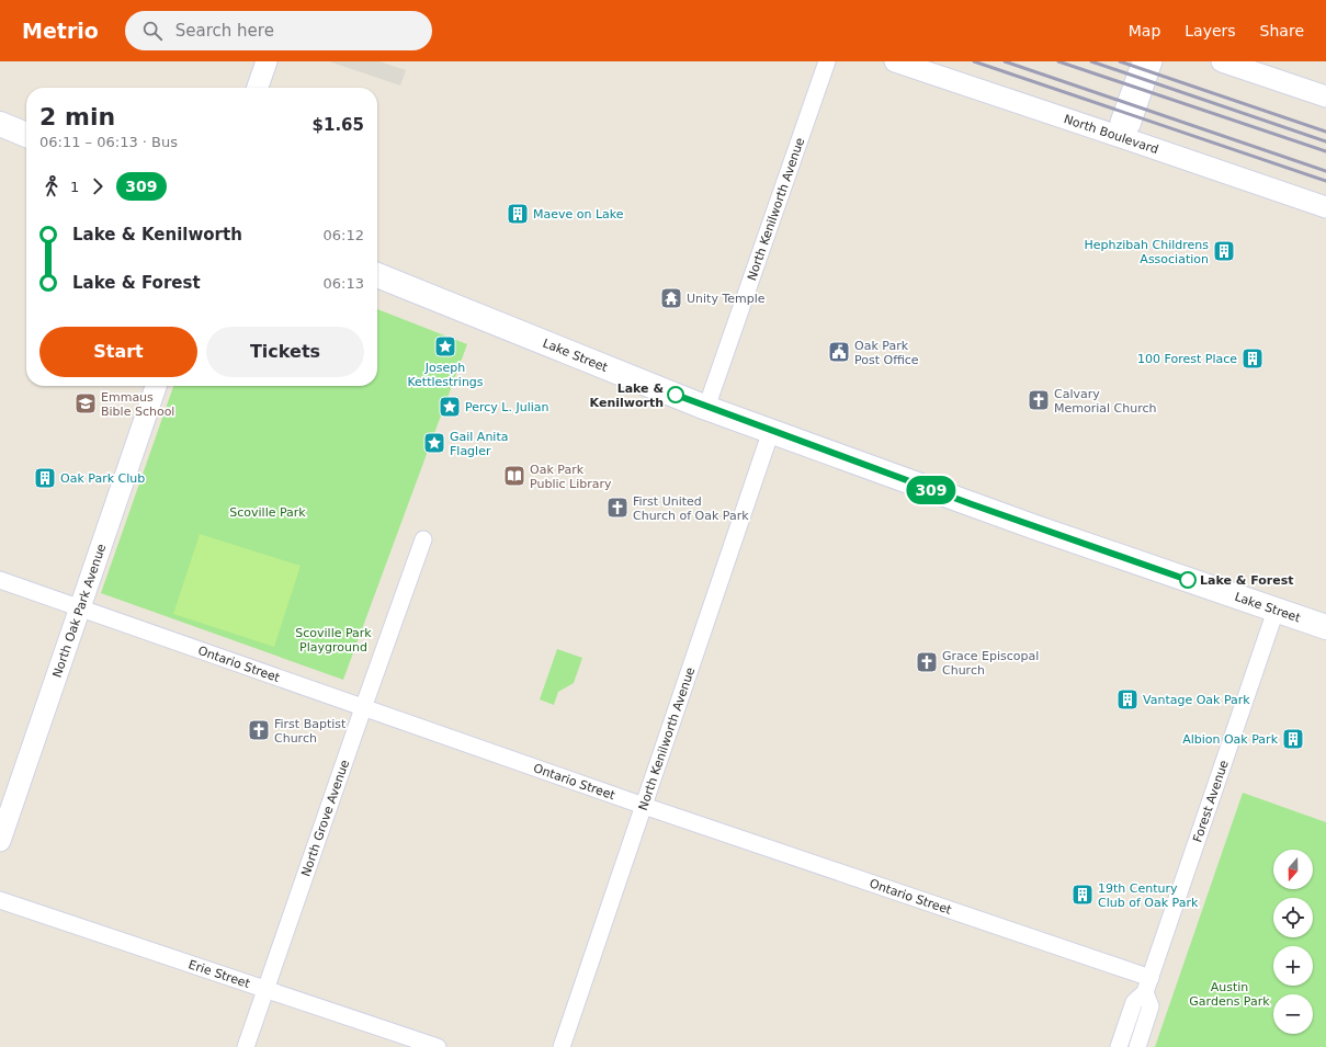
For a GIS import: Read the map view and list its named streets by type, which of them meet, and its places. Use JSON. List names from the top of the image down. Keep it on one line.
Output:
{"streets":{"main road":["Lake Street"],"street":["North Boulevard","North Kenilworth Avenue","North Oak Park Avenue","Ontario Street","Forest Avenue","North Grove Avenue","Erie Street"]},"crossings":[["North Kenilworth Avenue","Lake Street"],["North Kenilworth Avenue","Ontario Street"],["Lake Street","Forest Avenue"],["North Oak Park Avenue","Ontario Street"],["Ontario Street","Forest Avenue"],["Ontario Street","North Grove Avenue"],["North Grove Avenue","Erie Street"]],"parks":["Scoville Park","Scoville Park Playground","Austin Gardens Park"],"places":{"building":["Maeve on Lake","Hephzibah Childrens Association","100 Forest Place","Oak Park Club","Vantage Oak Park","Albion Oak Park","19th Century Club of Oak Park"],"temple":["Unity Temple"],"place":["Joseph Kettlestrings","Percy L. Julian","Gail Anita Flagler"],"public building":["Oak Park Post Office"],"other":["Lake & Kenilworth","Lake & Forest"],"church":["Calvary Memorial Church","First United Church of Oak Park","Grace Episcopal Church","First Baptist Church"],"school or university":["Emmaus Bible School"],"library":["Oak Park Public Library"]},"lines":["bus line 309"],"north":"bottom","page":{"header":"Metrio","search":"Search here","nav":["Map","Layers","Share"],"on_map":"309","heading":["2 min","06:11 – 06:13 · Bus","$1.65"],"legs":["1","309"],"list":[{"name":"Lake & Kenilworth","value":"06:12"},{"name":"Lake & Forest","value":"06:13"}],"buttons":["Start","Tickets"],"map_buttons":["+","−"]}}
